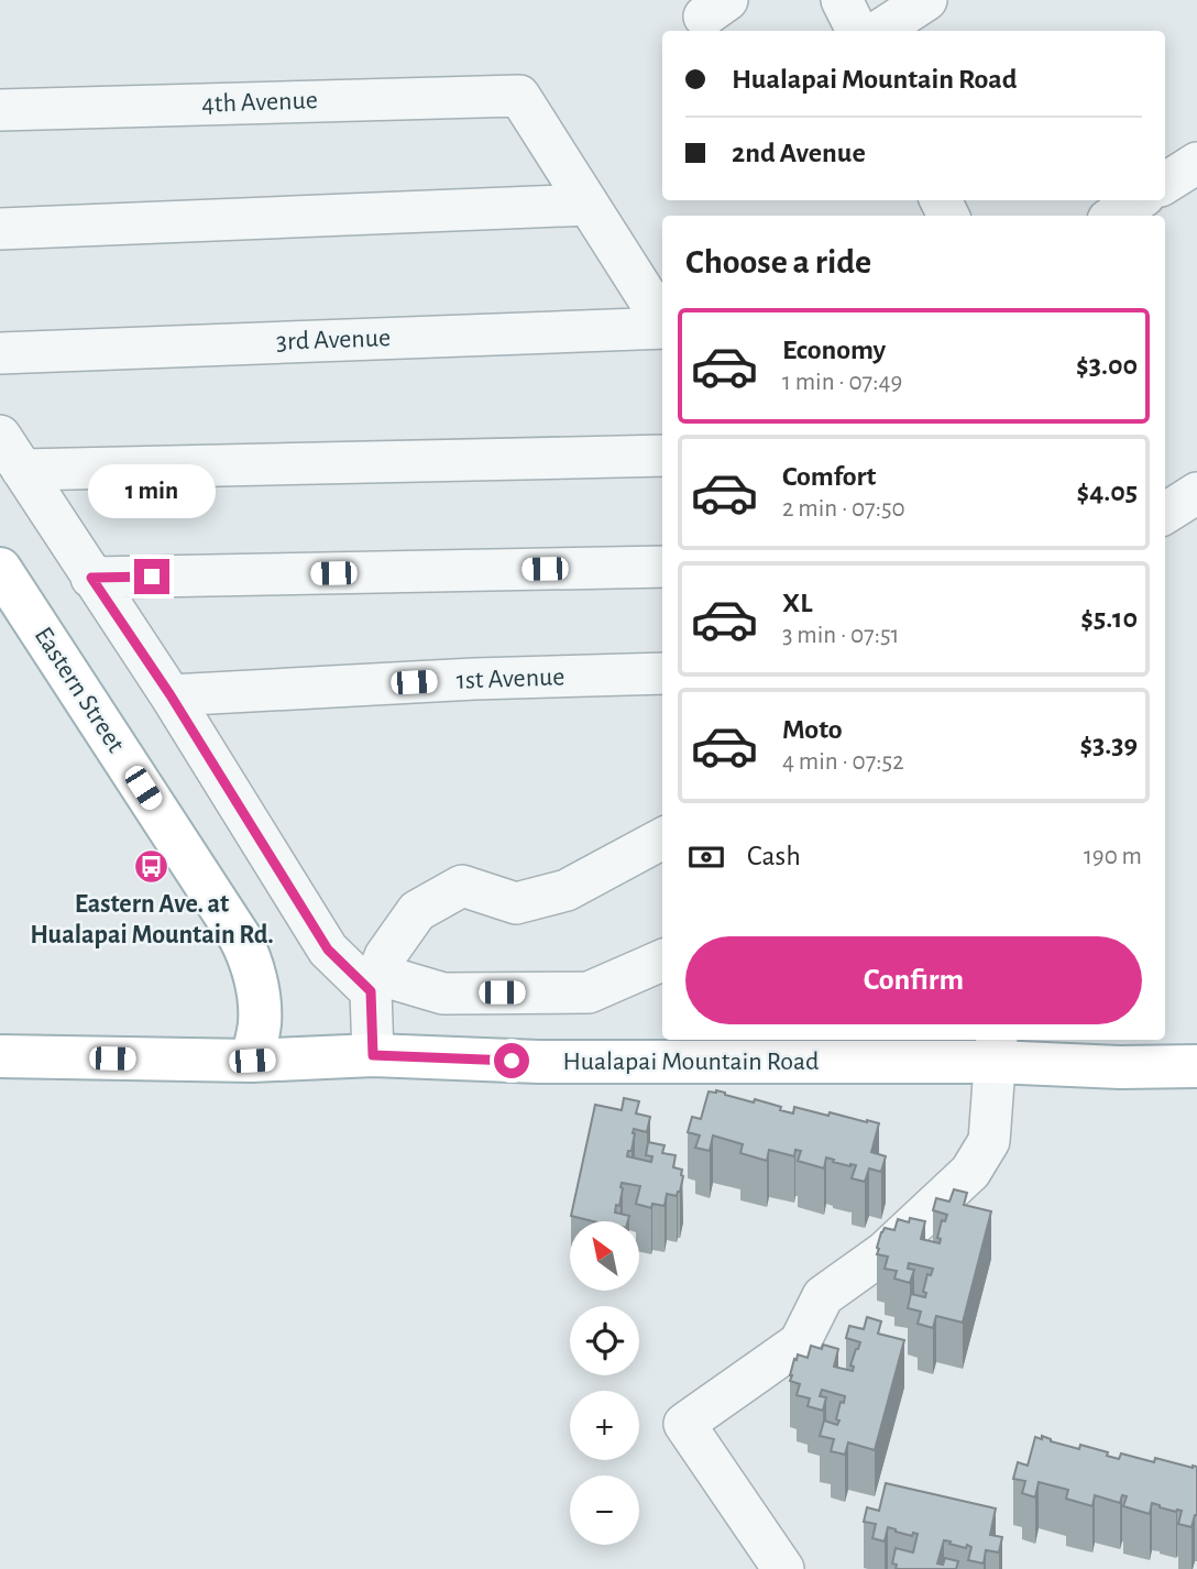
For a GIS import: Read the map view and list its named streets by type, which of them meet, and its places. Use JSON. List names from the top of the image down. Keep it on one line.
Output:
{"streets":{"main road":["Eastern Street","Hualapai Mountain Road"],"street":["4th Avenue","3rd Avenue","1st Avenue"]},"crossings":[["Eastern Street","Hualapai Mountain Road"]],"places":{"bus stop":["Eastern Ave. at Hualapai Mountain Rd."]},"north":"top left","page":{"banner":["Hualapai Mountain Road","2nd Avenue"],"heading":"Choose a ride","list":[{"name":"Economy","note":"1 min · 07:49","value":"$3.00"},{"name":"Comfort","note":"2 min · 07:50","value":"$4.05"},{"name":"XL","note":"3 min · 07:51","value":"$5.10"},{"name":"Moto","note":"4 min · 07:52","value":"$3.39"}],"bubble":"1 min","pay":["Cash","190 m"],"buttons":"Confirm","map_buttons":["+","−"]}}
